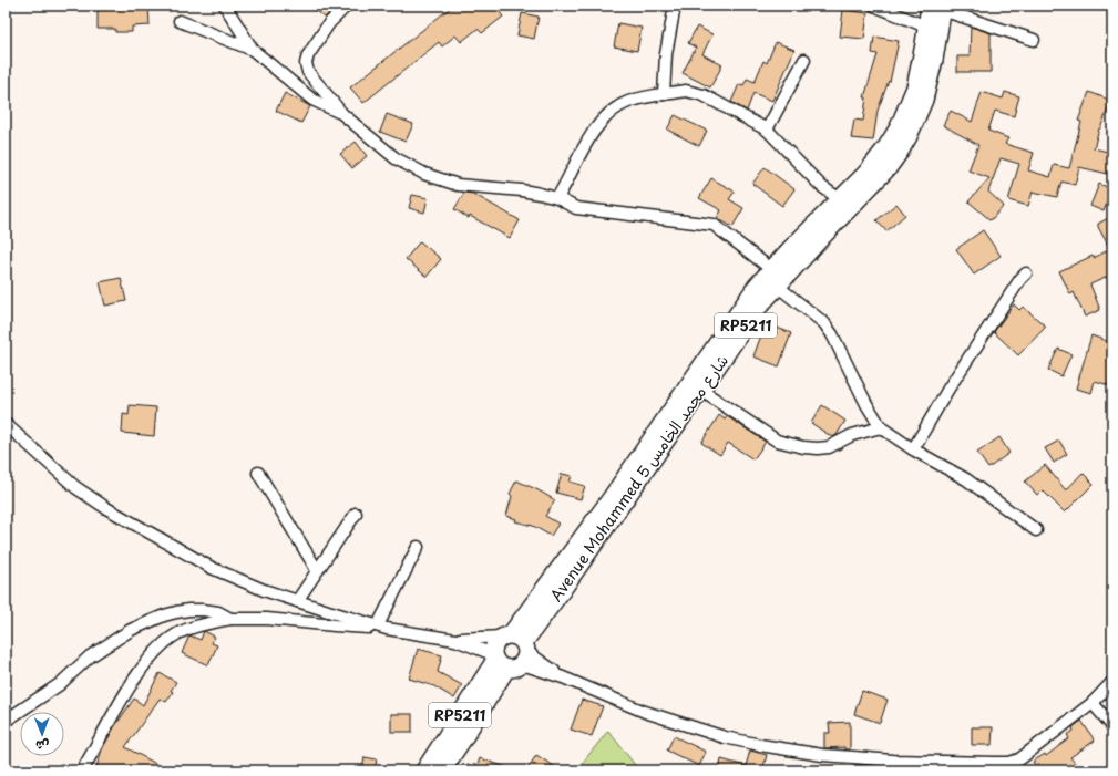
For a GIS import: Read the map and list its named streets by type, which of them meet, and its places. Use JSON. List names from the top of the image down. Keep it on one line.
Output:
{"streets":{"main road":["RP5211","Avenue Mohammed 5 شارع محمد الخامس"]},"north":"bottom"}
